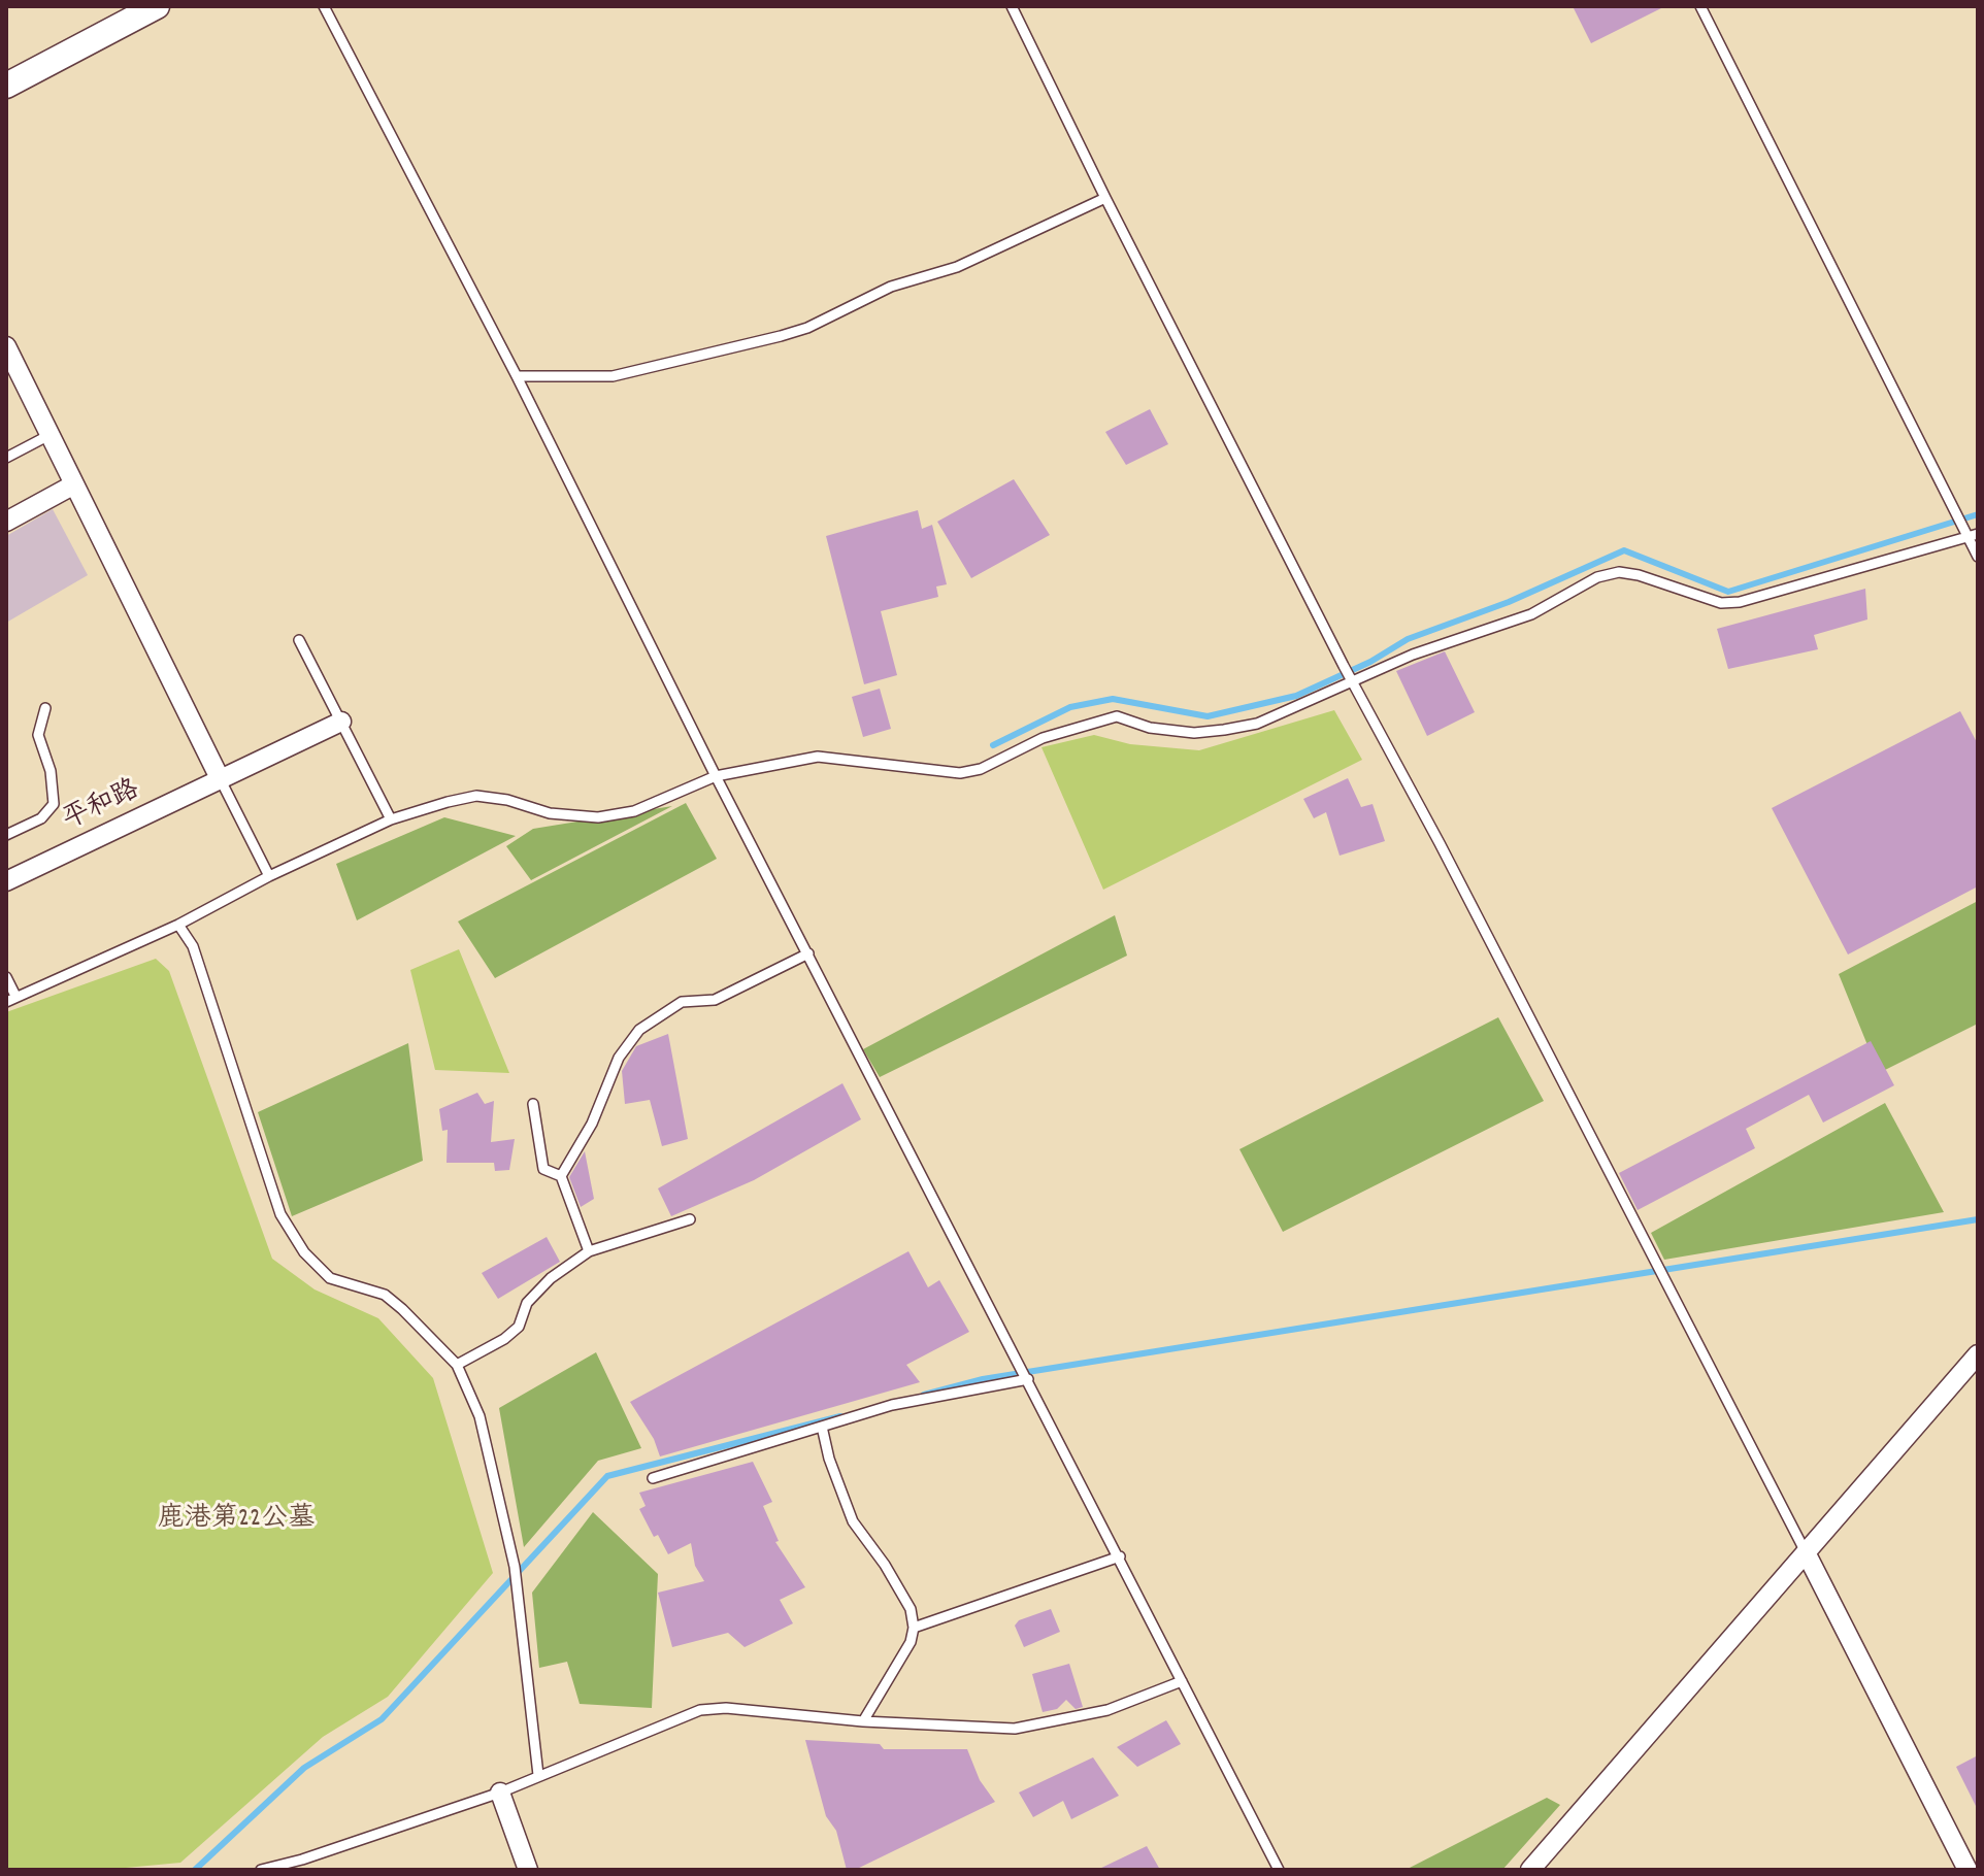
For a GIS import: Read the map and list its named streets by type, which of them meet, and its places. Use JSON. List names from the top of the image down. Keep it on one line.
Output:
{"streets":{"street":["平和路"]},"parks":["鹿港第22公墓"]}
